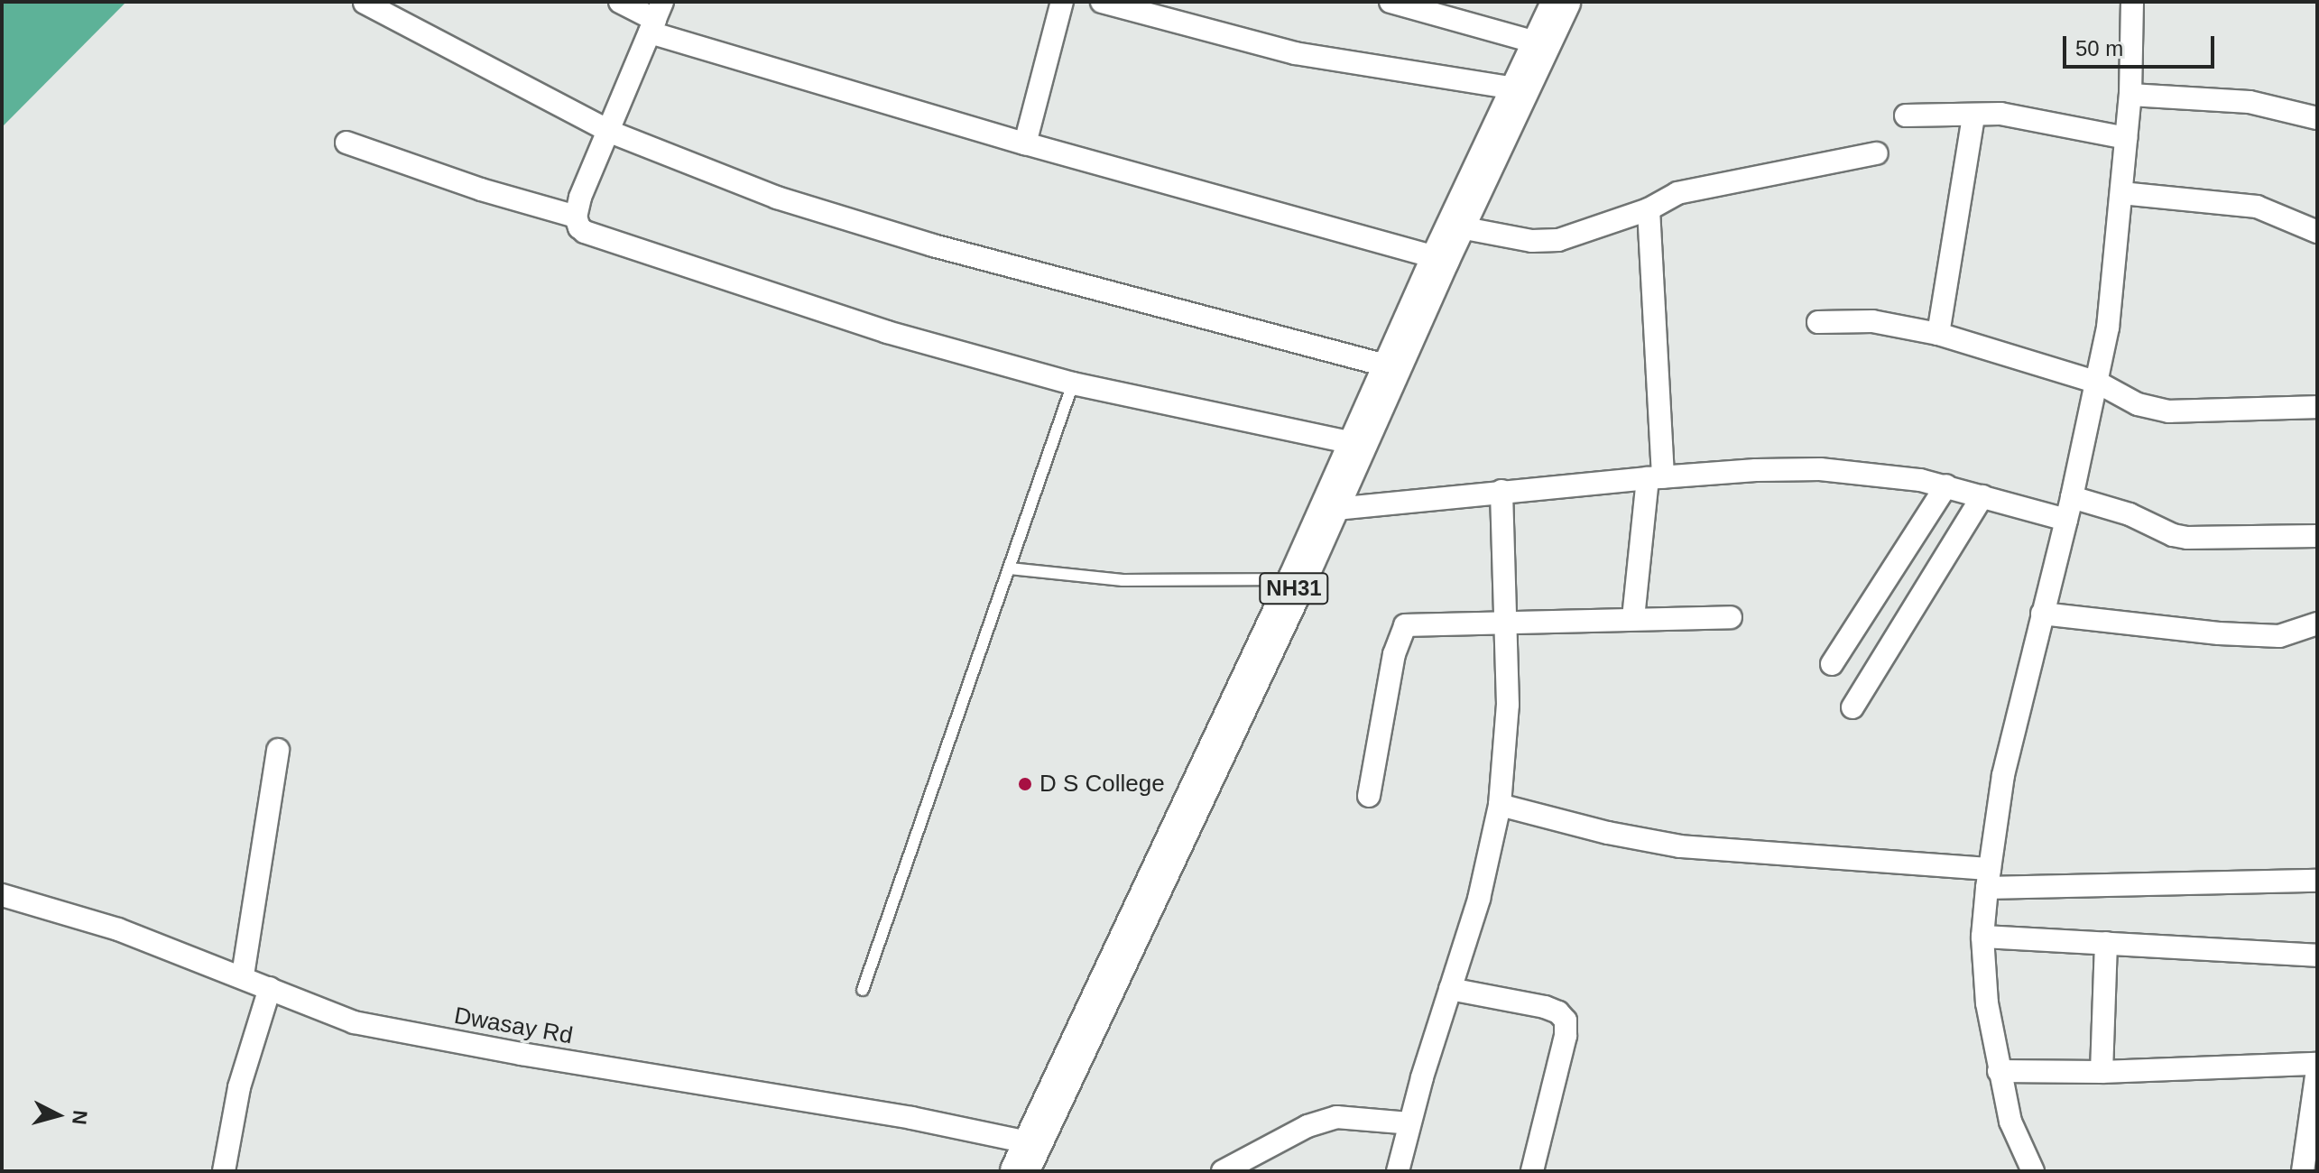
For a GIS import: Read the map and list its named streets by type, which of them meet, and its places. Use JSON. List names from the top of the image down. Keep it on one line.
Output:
{"streets":{"highway":["NH31"],"street":["Dwasay Rd"]},"crossings":[["NH31","Dwasay Rd"]],"places":["D S College"],"scale_bar":"50 m","north":"right"}
